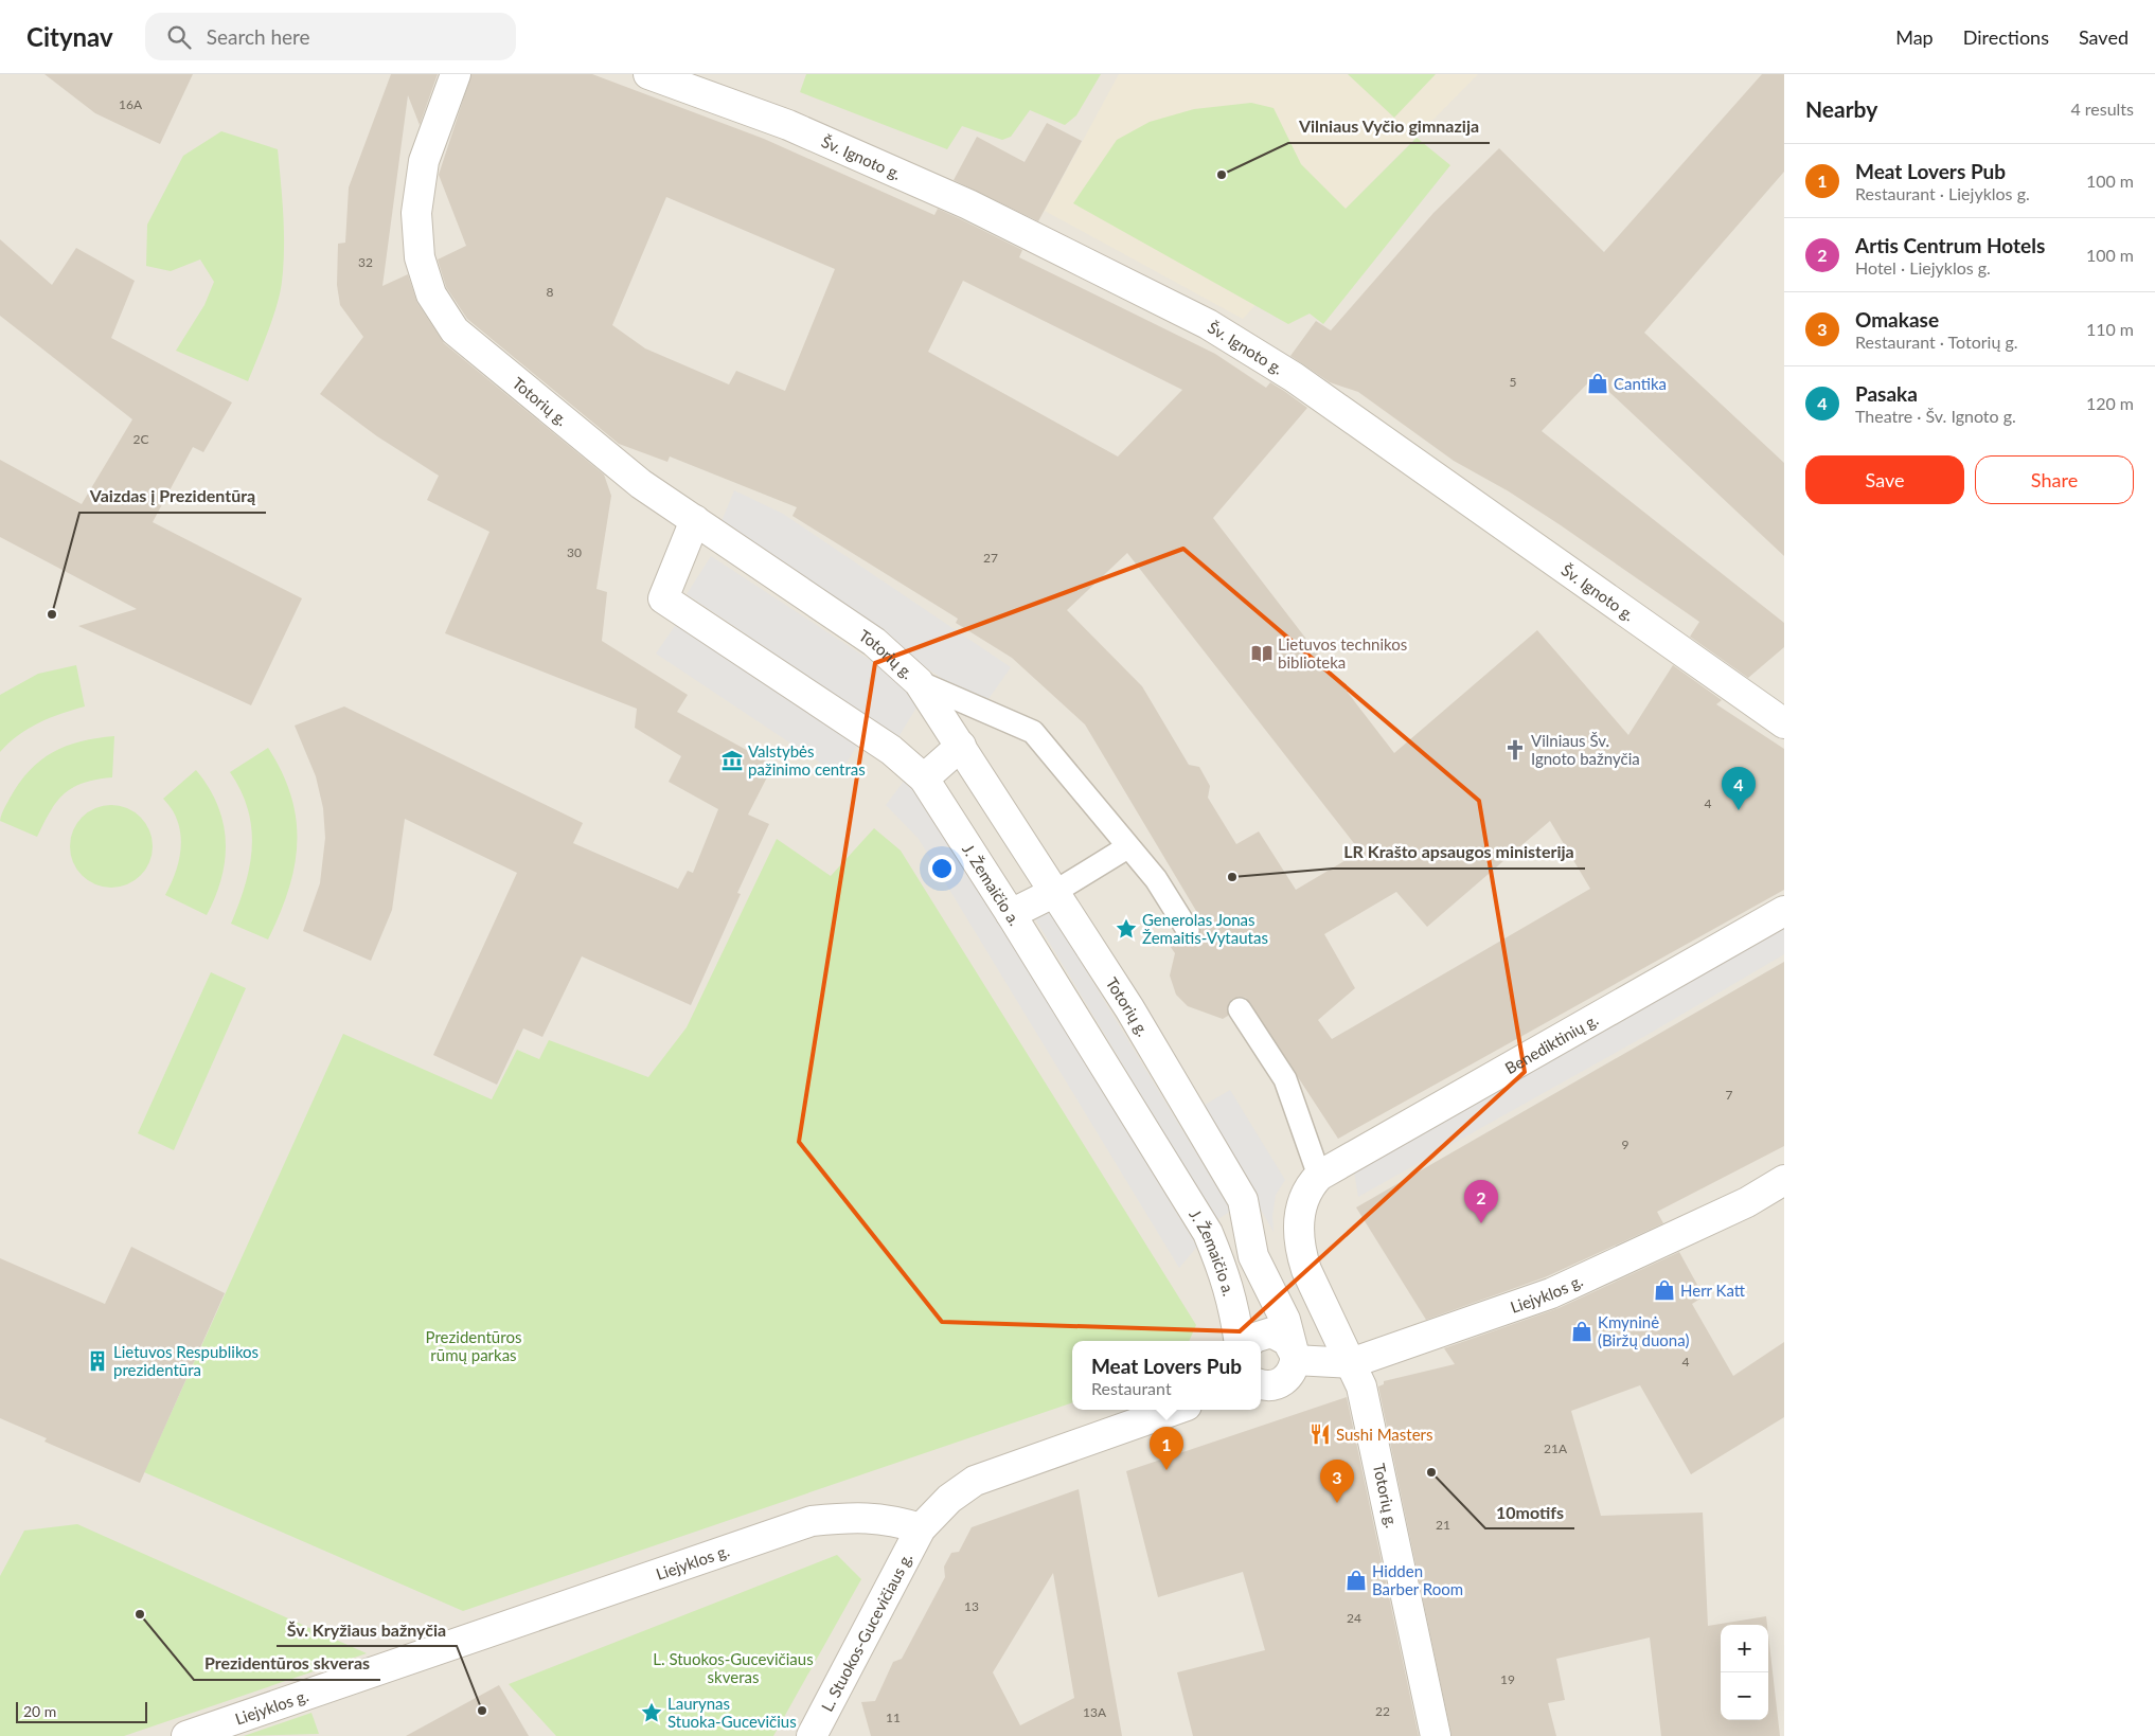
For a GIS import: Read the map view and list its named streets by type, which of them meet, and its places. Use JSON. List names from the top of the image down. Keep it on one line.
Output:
{"streets":{"street":["Šv. Ignoto g.","Totorių g.","J. Žemaičio a.","Benediktinių g.","Liejyklos g.","L. Stuokos-Gucevičiaus g."]},"crossings":[["Totorių g.","J. Žemaičio a."],["Totorių g.","Benediktinių g."],["Totorių g.","Liejyklos g."],["Liejyklos g.","L. Stuokos-Gucevičiaus g."]],"parks":["Prezidentūros rūmų parkas","L. Stuokos-Gucevičiaus skveras"],"places":{"other":["Vilniaus Vyčio gimnazija","Vaizdas į Prezidentūrą","LR Krašto apsaugos ministerija","10motifs","Prezidentūros skveras","Šv. Kryžiaus bažnyčia"],"shop":["Cantika","Herr Katt","Kmyninė (Biržų duona)","Hidden Barber Room"],"library":["Lietuvos technikos biblioteka"],"church":["Vilniaus Šv. Ignoto bažnyčia"],"museum":["Valstybės pažinimo centras"],"place":["Generolas Jonas Žemaitis-Vytautas","Laurynas Stuoka-Gucevičius"],"building":["Lietuvos Respublikos prezidentūra"],"restaurant":["Sushi Masters"]},"house_numbers":["16A","32","8","5","2C","30","27","4","7","9","4","21A","21","13","24","19","22","13A","11"],"scale_bar":"20 m","page":{"header":"Citynav","search":"Search here","nav":["Map","Directions","Saved"],"heading":["Nearby","4 results"],"list":[{"mark":"1","name":"Meat Lovers Pub","note":"Restaurant · Liejyklos g.","value":"100 m"},{"mark":"2","name":"Artis Centrum Hotels","note":"Hotel · Liejyklos g.","value":"100 m"},{"mark":"3","name":"Omakase","note":"Restaurant · Totorių g.","value":"110 m"},{"mark":"4","name":"Pasaka","note":"Theatre · Šv. Ignoto g.","value":"120 m"}],"buttons":["Save","Share"],"pins":["4","2","1","3"],"popup":["Meat Lovers Pub","Restaurant"],"map_buttons":["+","−"],"scale":"20 m"}}
